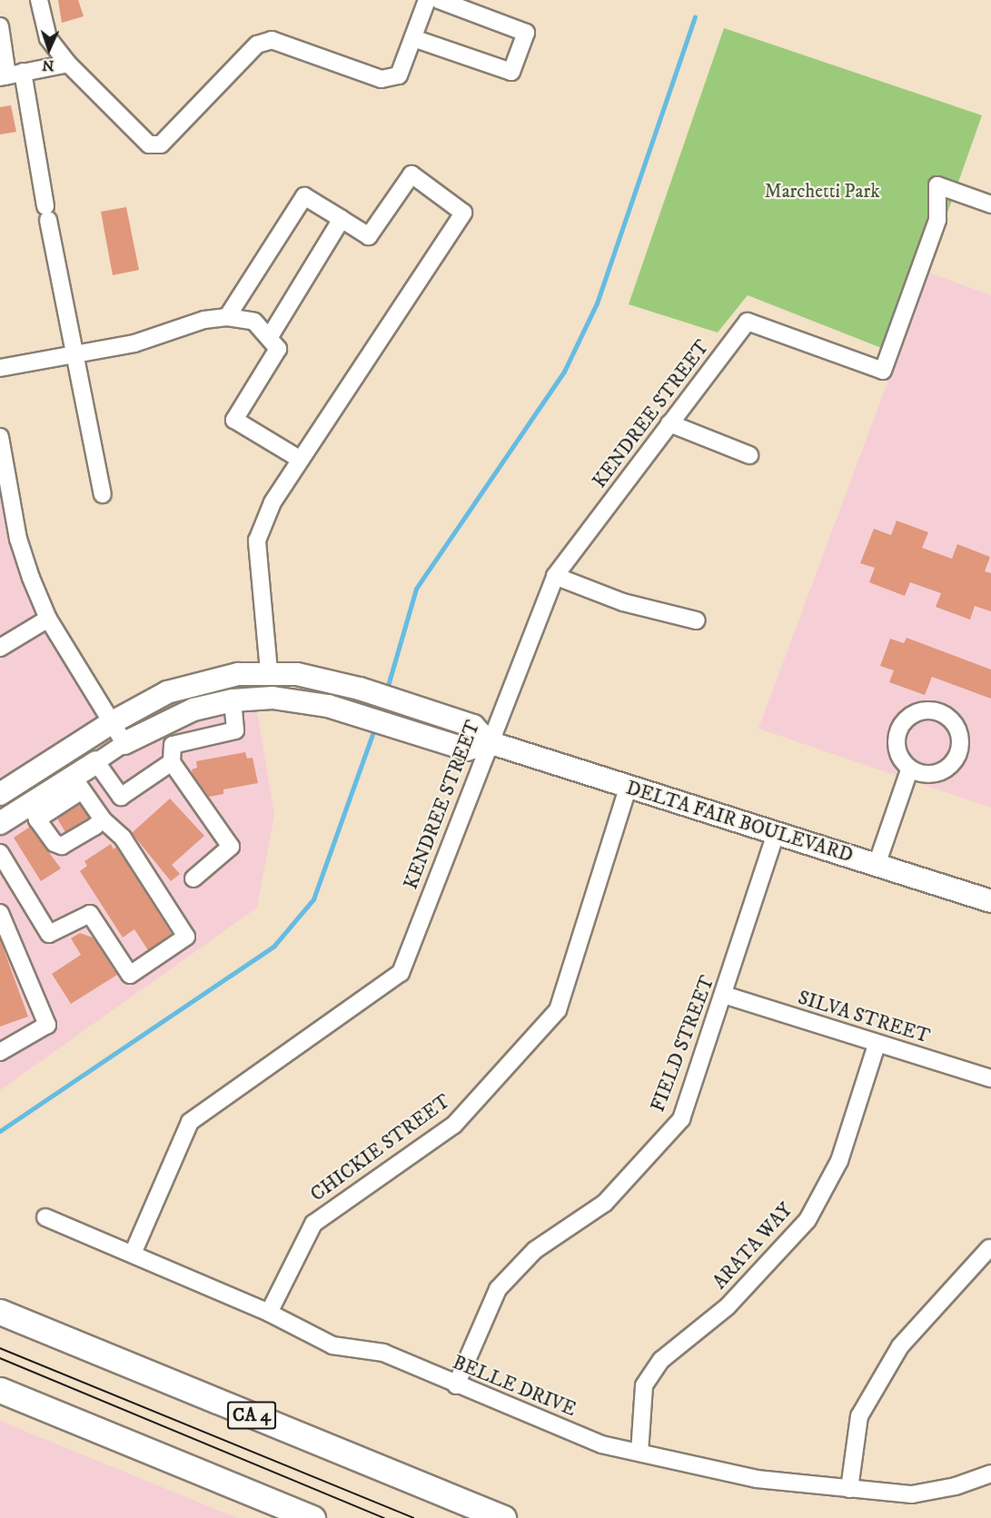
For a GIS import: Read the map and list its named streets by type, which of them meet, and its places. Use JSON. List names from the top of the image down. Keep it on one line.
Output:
{"streets":{"highway":["CA 4"],"main road":["DELTA FAIR BOULEVARD"],"street":["KENDREE STREET","SILVA STREET","FIELD STREET","CHICKIE STREET","ARATA WAY","BELLE DRIVE"]},"crossings":[["KENDREE STREET","DELTA FAIR BOULEVARD"],["KENDREE STREET","BELLE DRIVE"],["DELTA FAIR BOULEVARD","FIELD STREET"],["DELTA FAIR BOULEVARD","CHICKIE STREET"],["SILVA STREET","FIELD STREET"],["SILVA STREET","ARATA WAY"],["FIELD STREET","BELLE DRIVE"],["CHICKIE STREET","BELLE DRIVE"],["ARATA WAY","BELLE DRIVE"]],"parks":["Marchetti Park"],"north":"bottom"}
